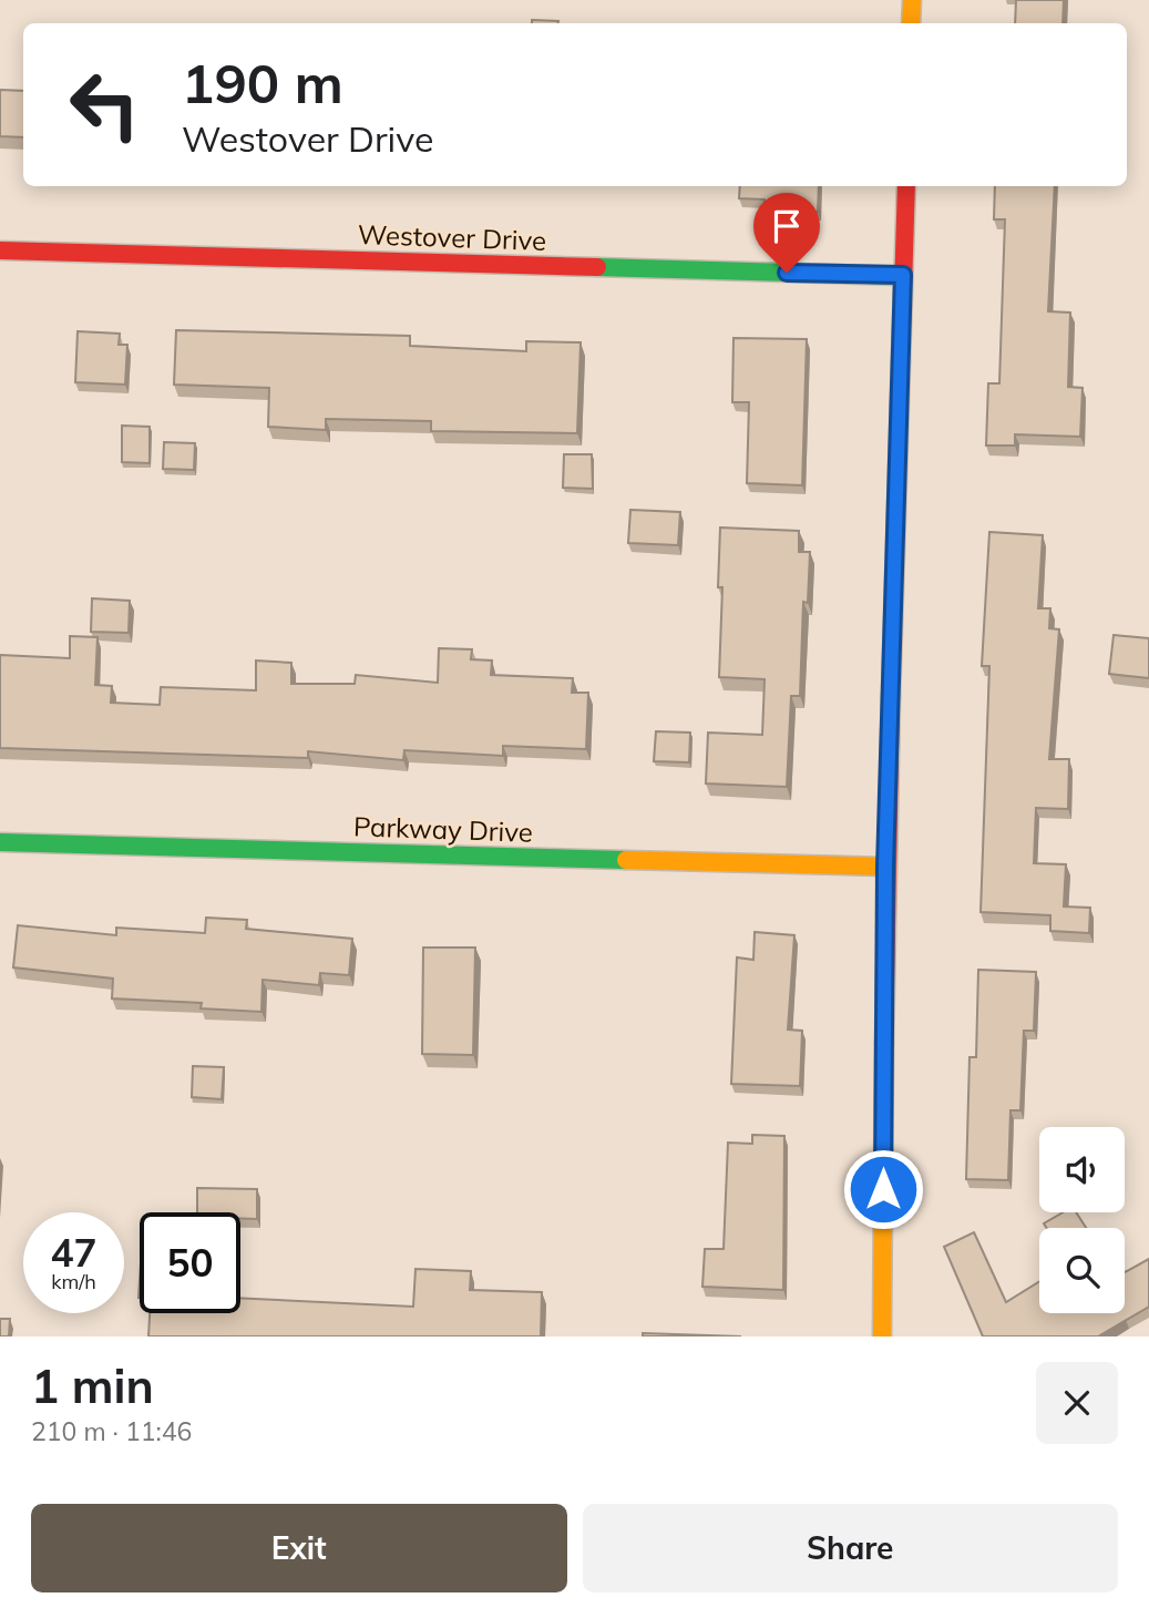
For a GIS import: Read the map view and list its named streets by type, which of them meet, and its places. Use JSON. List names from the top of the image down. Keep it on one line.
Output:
{"streets":{"street":["Westover Drive","Parkway Drive"]},"page":{"turn":["190 m","Westover Drive"],"speed":"47 km/h","limit":"50","heading":["1 min","210 m · 11:46"],"buttons":["Exit","Share"]}}
